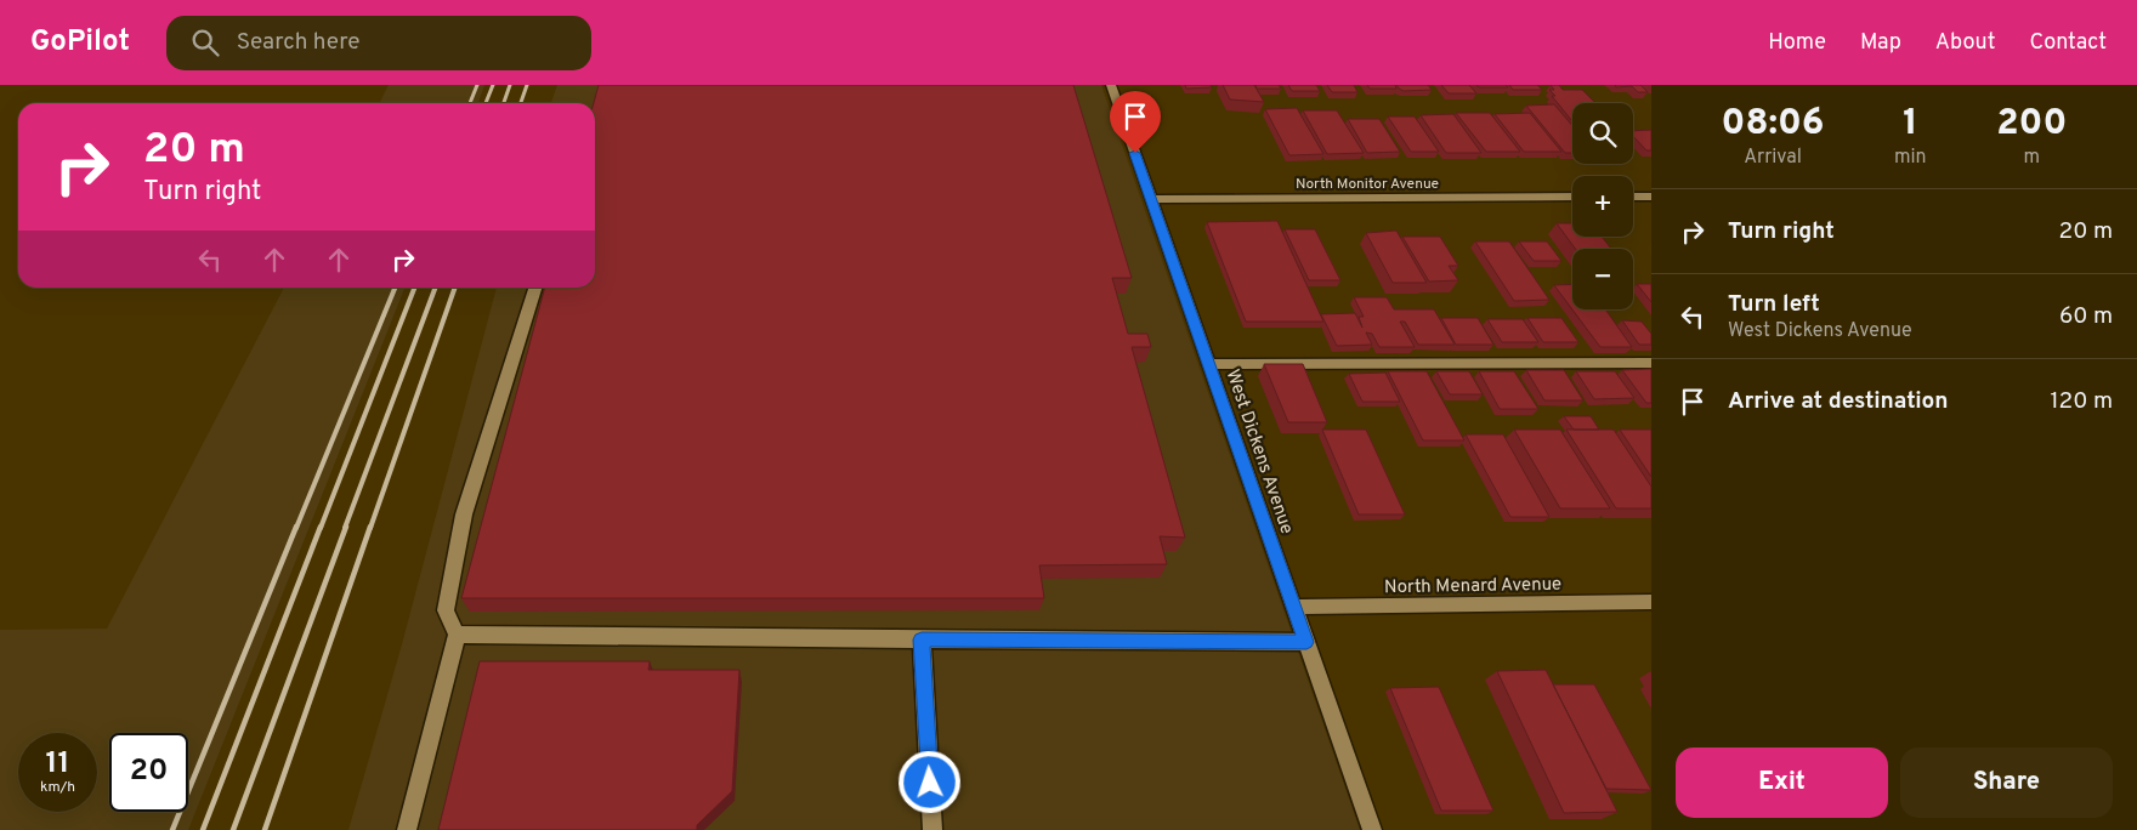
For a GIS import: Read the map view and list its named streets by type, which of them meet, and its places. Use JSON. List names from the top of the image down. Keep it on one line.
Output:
{"streets":{"street":["North Monitor Avenue","West Dickens Avenue","North Menard Avenue"]},"crossings":[["North Monitor Avenue","West Dickens Avenue"],["West Dickens Avenue","North Menard Avenue"]],"page":{"header":"GoPilot","search":"Search here","nav":["Home","Map","About","Contact"],"eta":["08:06","Arrival","1","min","200","m"],"map_buttons":["+","−"],"turn":["20 m","Turn right"],"list":[{"name":"Turn right","value":"20 m"},{"name":"Turn left","note":"West Dickens Avenue","value":"60 m"},{"name":"Arrive at destination","value":"120 m"}],"speed":"11 km/h","limit":"20","buttons":["Exit","Share"]}}
